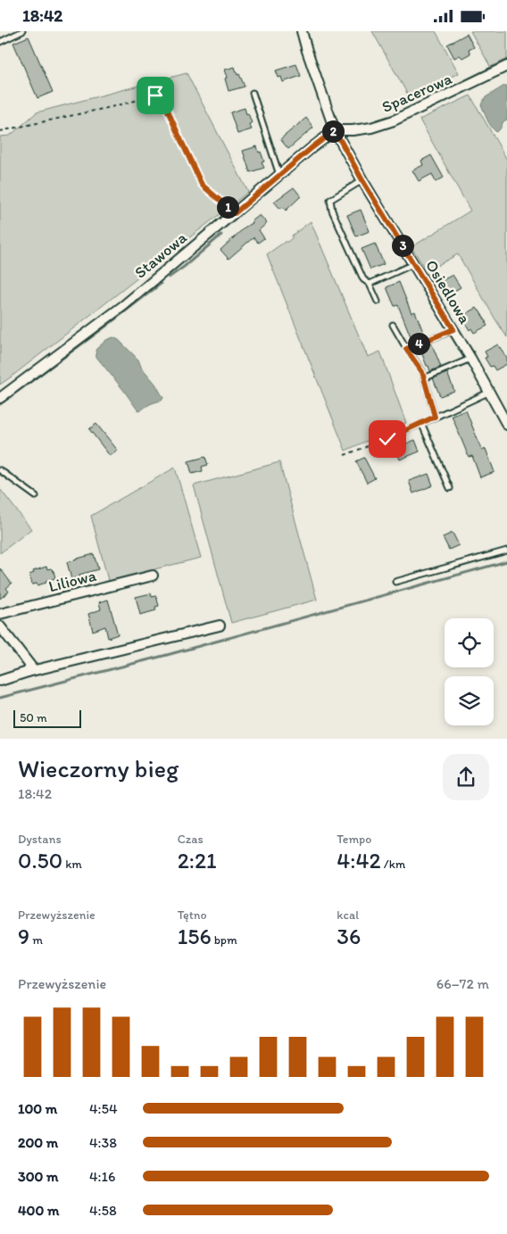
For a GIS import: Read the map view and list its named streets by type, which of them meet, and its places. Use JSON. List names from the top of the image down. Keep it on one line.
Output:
{"streets":{"street":["Spacerowa","Stawowa","Osiedlowa","Liliowa"]},"crossings":[["Spacerowa","Stawowa"],["Spacerowa","Osiedlowa"],["Stawowa","Osiedlowa"]],"scale_bar":"50 m","page":{"status":"18:42","pins":["2","1","3","4"],"scale":"50 m","heading":["Wieczorny bieg","18:42"],"stats":[["Dystans","0.50 km"],["Czas","2:21"],["Tempo","4:42 /km"],["Przewyższenie","9 m"],["Tętno","156 bpm"],["kcal","36"]],"chart":["Przewyższenie","66–72 m"],"list":[{"name":"100 m","note":"4:54"},{"name":"200 m","note":"4:38"},{"name":"300 m","note":"4:16"},{"name":"400 m","note":"4:58"}]}}
